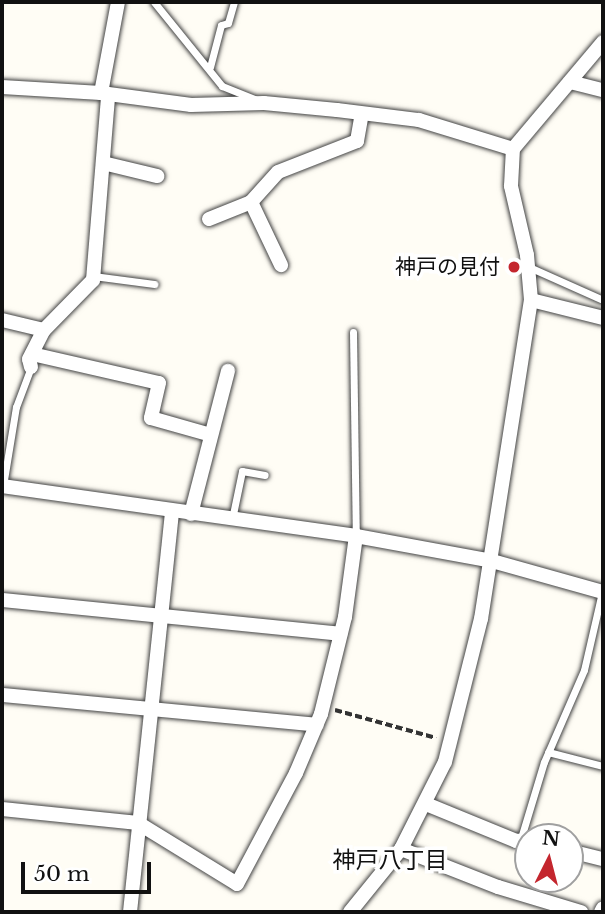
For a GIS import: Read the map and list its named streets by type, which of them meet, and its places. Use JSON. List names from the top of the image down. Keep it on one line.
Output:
{"districts":["神戸八丁目"],"places":["神戸の見付"],"scale_bar":"50 m","north":"top"}
